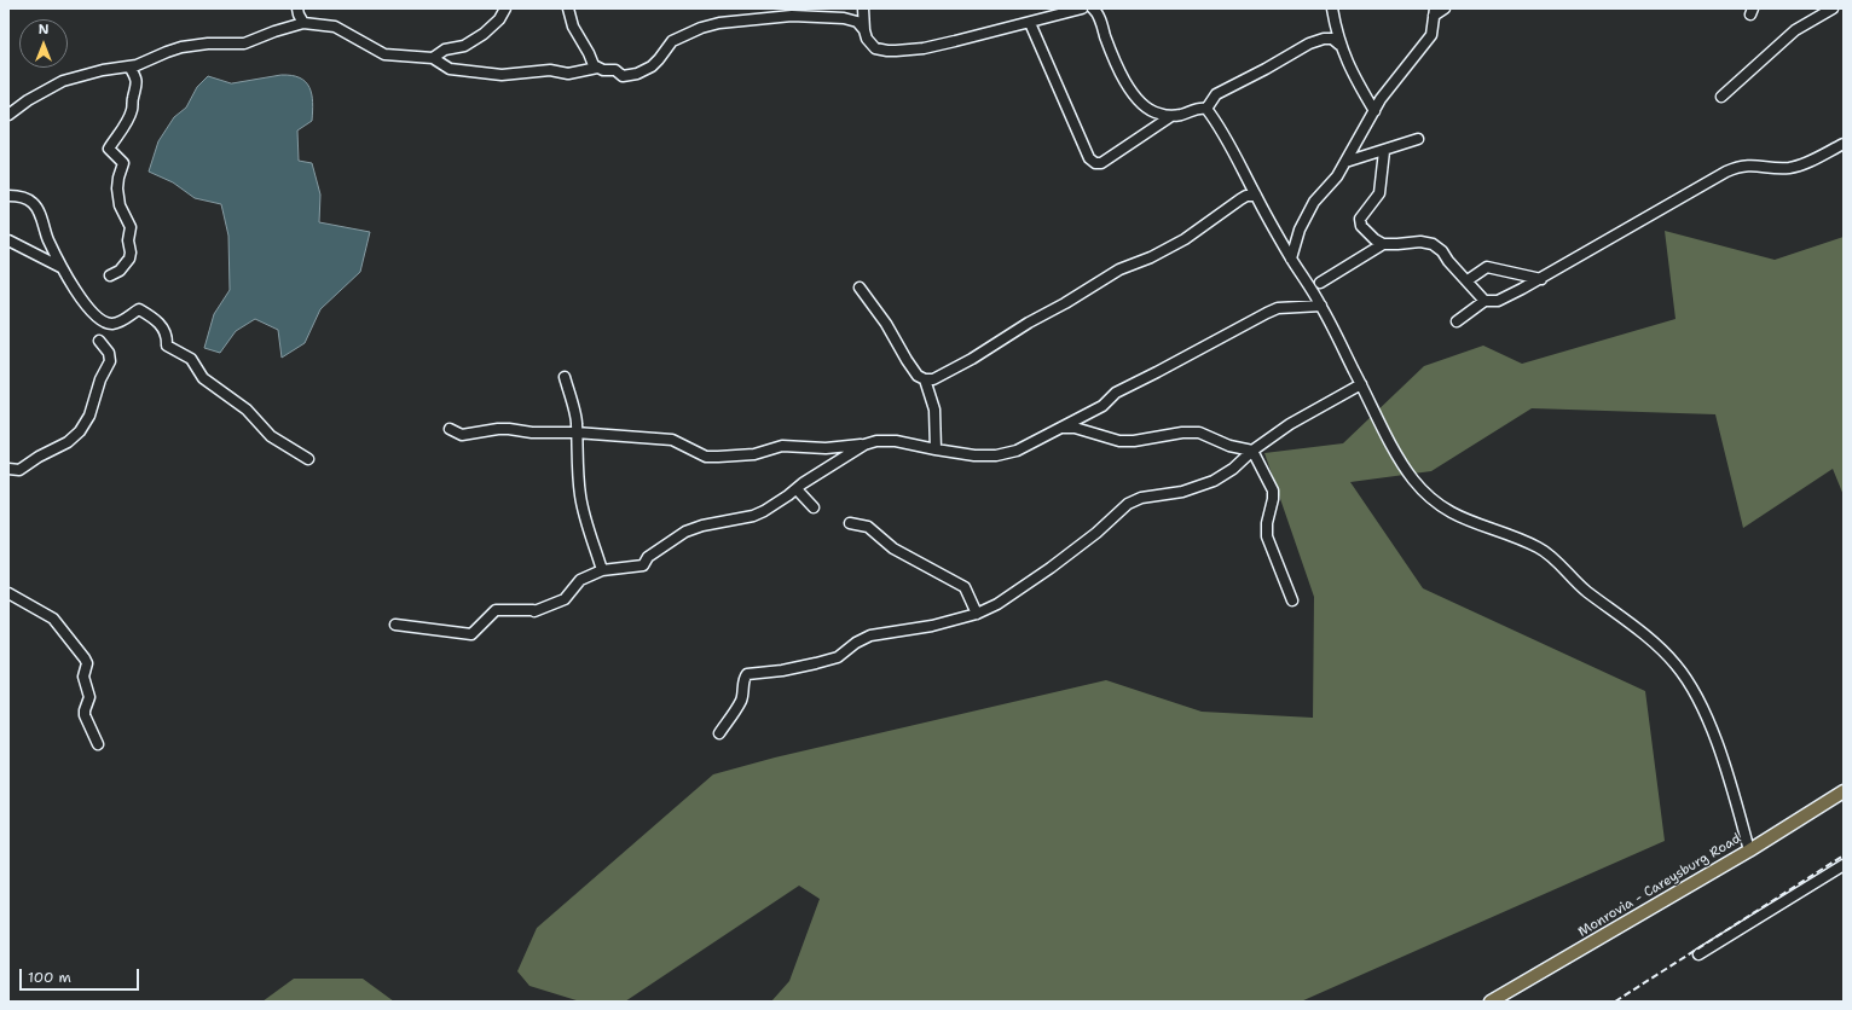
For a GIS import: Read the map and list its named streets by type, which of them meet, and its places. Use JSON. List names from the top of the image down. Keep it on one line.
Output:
{"streets":{"main road":["Monrovia - Careysburg Road"]},"scale_bar":"100 m","north":"top"}
